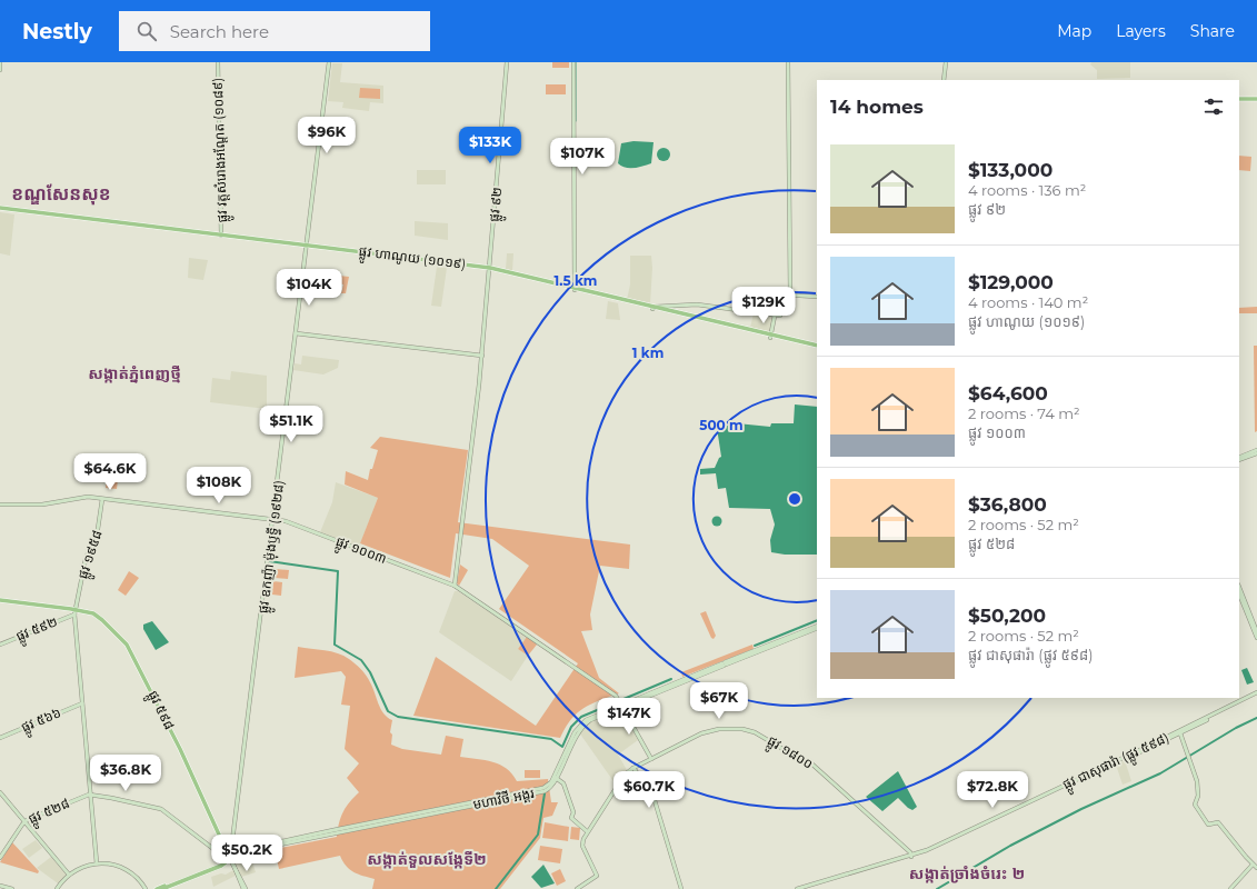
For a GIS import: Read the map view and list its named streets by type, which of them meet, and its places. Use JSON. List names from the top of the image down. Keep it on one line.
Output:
{"streets":{"main road":["ផ្លូវ វត្តសំរោងអណ្ដែត (១០៨៩)","ផ្លូវ ៩២","ផ្លូវ ហាណូយ (១០១៩)","ផ្លូវ ឧកញ៉ា ម៉ុងឫទ្ធី (១៩២៨)","ផ្លូវ ១០០៣","ផ្លូវ ១៩៥៨","ផ្លូវ ៥៩២","ផ្លូវ ៥៩៨","ផ្លូវ ៥៦៦","ផ្លូវ ១៨០០","ផ្លូវ ជាសុផារ៉ា (ផ្លូវ ៥៩៨)","មហាវិថី អង្គរ","ផ្លូវ ៥២៨"]},"crossings":[["ផ្លូវ វត្តសំរោងអណ្ដែត (១០៨៩)","ផ្លូវ ហាណូយ (១០១៩)"],["ផ្លូវ ៩២","ផ្លូវ ហាណូយ (១០១៩)"],["ផ្លូវ ៩២","ផ្លូវ ១០០៣"],["ផ្លូវ ហាណូយ (១០១៩)","ផ្លូវ ឧកញ៉ា ម៉ុងឫទ្ធី (១៩២៨)"],["ផ្លូវ ឧកញ៉ា ម៉ុងឫទ្ធី (១៩២៨)","ផ្លូវ ១០០៣"],["ផ្លូវ ឧកញ៉ា ម៉ុងឫទ្ធី (១៩២៨)","ផ្លូវ ៥៩៨"],["ផ្លូវ ឧកញ៉ា ម៉ុងឫទ្ធី (១៩២៨)","មហាវិថី អង្គរ"],["ផ្លូវ ១០០៣","ផ្លូវ ១៩៥៨"],["ផ្លូវ ១០០៣","ផ្លូវ ១៨០០"],["ផ្លូវ ១០០៣","មហាវិថី អង្គរ"],["ផ្លូវ ១៩៥៨","ផ្លូវ ៥៩២"],["ផ្លូវ ១៩៥៨","ផ្លូវ ៥៩៨"],["ផ្លូវ ១៩៥៨","ផ្លូវ ៥៦៦"],["ផ្លូវ ១៩៥៨","ផ្លូវ ៥២៨"],["ផ្លូវ ៥៩២","ផ្លូវ ៥៩៨"],["ផ្លូវ ៥៩៨","មហាវិថី អង្គរ"],["ផ្លូវ ១៨០០","ផ្លូវ ជាសុផារ៉ា (ផ្លូវ ៥៩៨)"]],"districts":["ខណ្ឌសែនសុខ","សង្កាត់ភ្នំពេញថ្មី","សង្កាត់ទួលសង្កែទី២","សង្កាត់ច្រាំងចំរេះ ២"],"page":{"header":"Nestly","search":"Search here","nav":["Map","Layers","Share"],"heading":"14 homes","price":["$96K","$133K","$107K","$104K","$129K","$51.1K","$64.6K","$108K","$67K","$147K","$36.8K","$60.7K","$72.8K","$50.2K"],"list":[{"name":"$133,000","note":"4 rooms · 136 m² · ផ្លូវ ៩២"},{"name":"$129,000","note":"4 rooms · 140 m² · ផ្លូវ ហាណូយ (១០១៩)"},{"name":"$64,600","note":"2 rooms · 74 m² · ផ្លូវ ១០០៣"},{"name":"$36,800","note":"2 rooms · 52 m² · ផ្លូវ ៥២៨"},{"name":"$50,200","note":"2 rooms · 52 m² · ផ្លូវ ជាសុផារ៉ា (ផ្លូវ ៥៩៨)"}]},"rings":["1.5 km","1 km","500 m"]}
